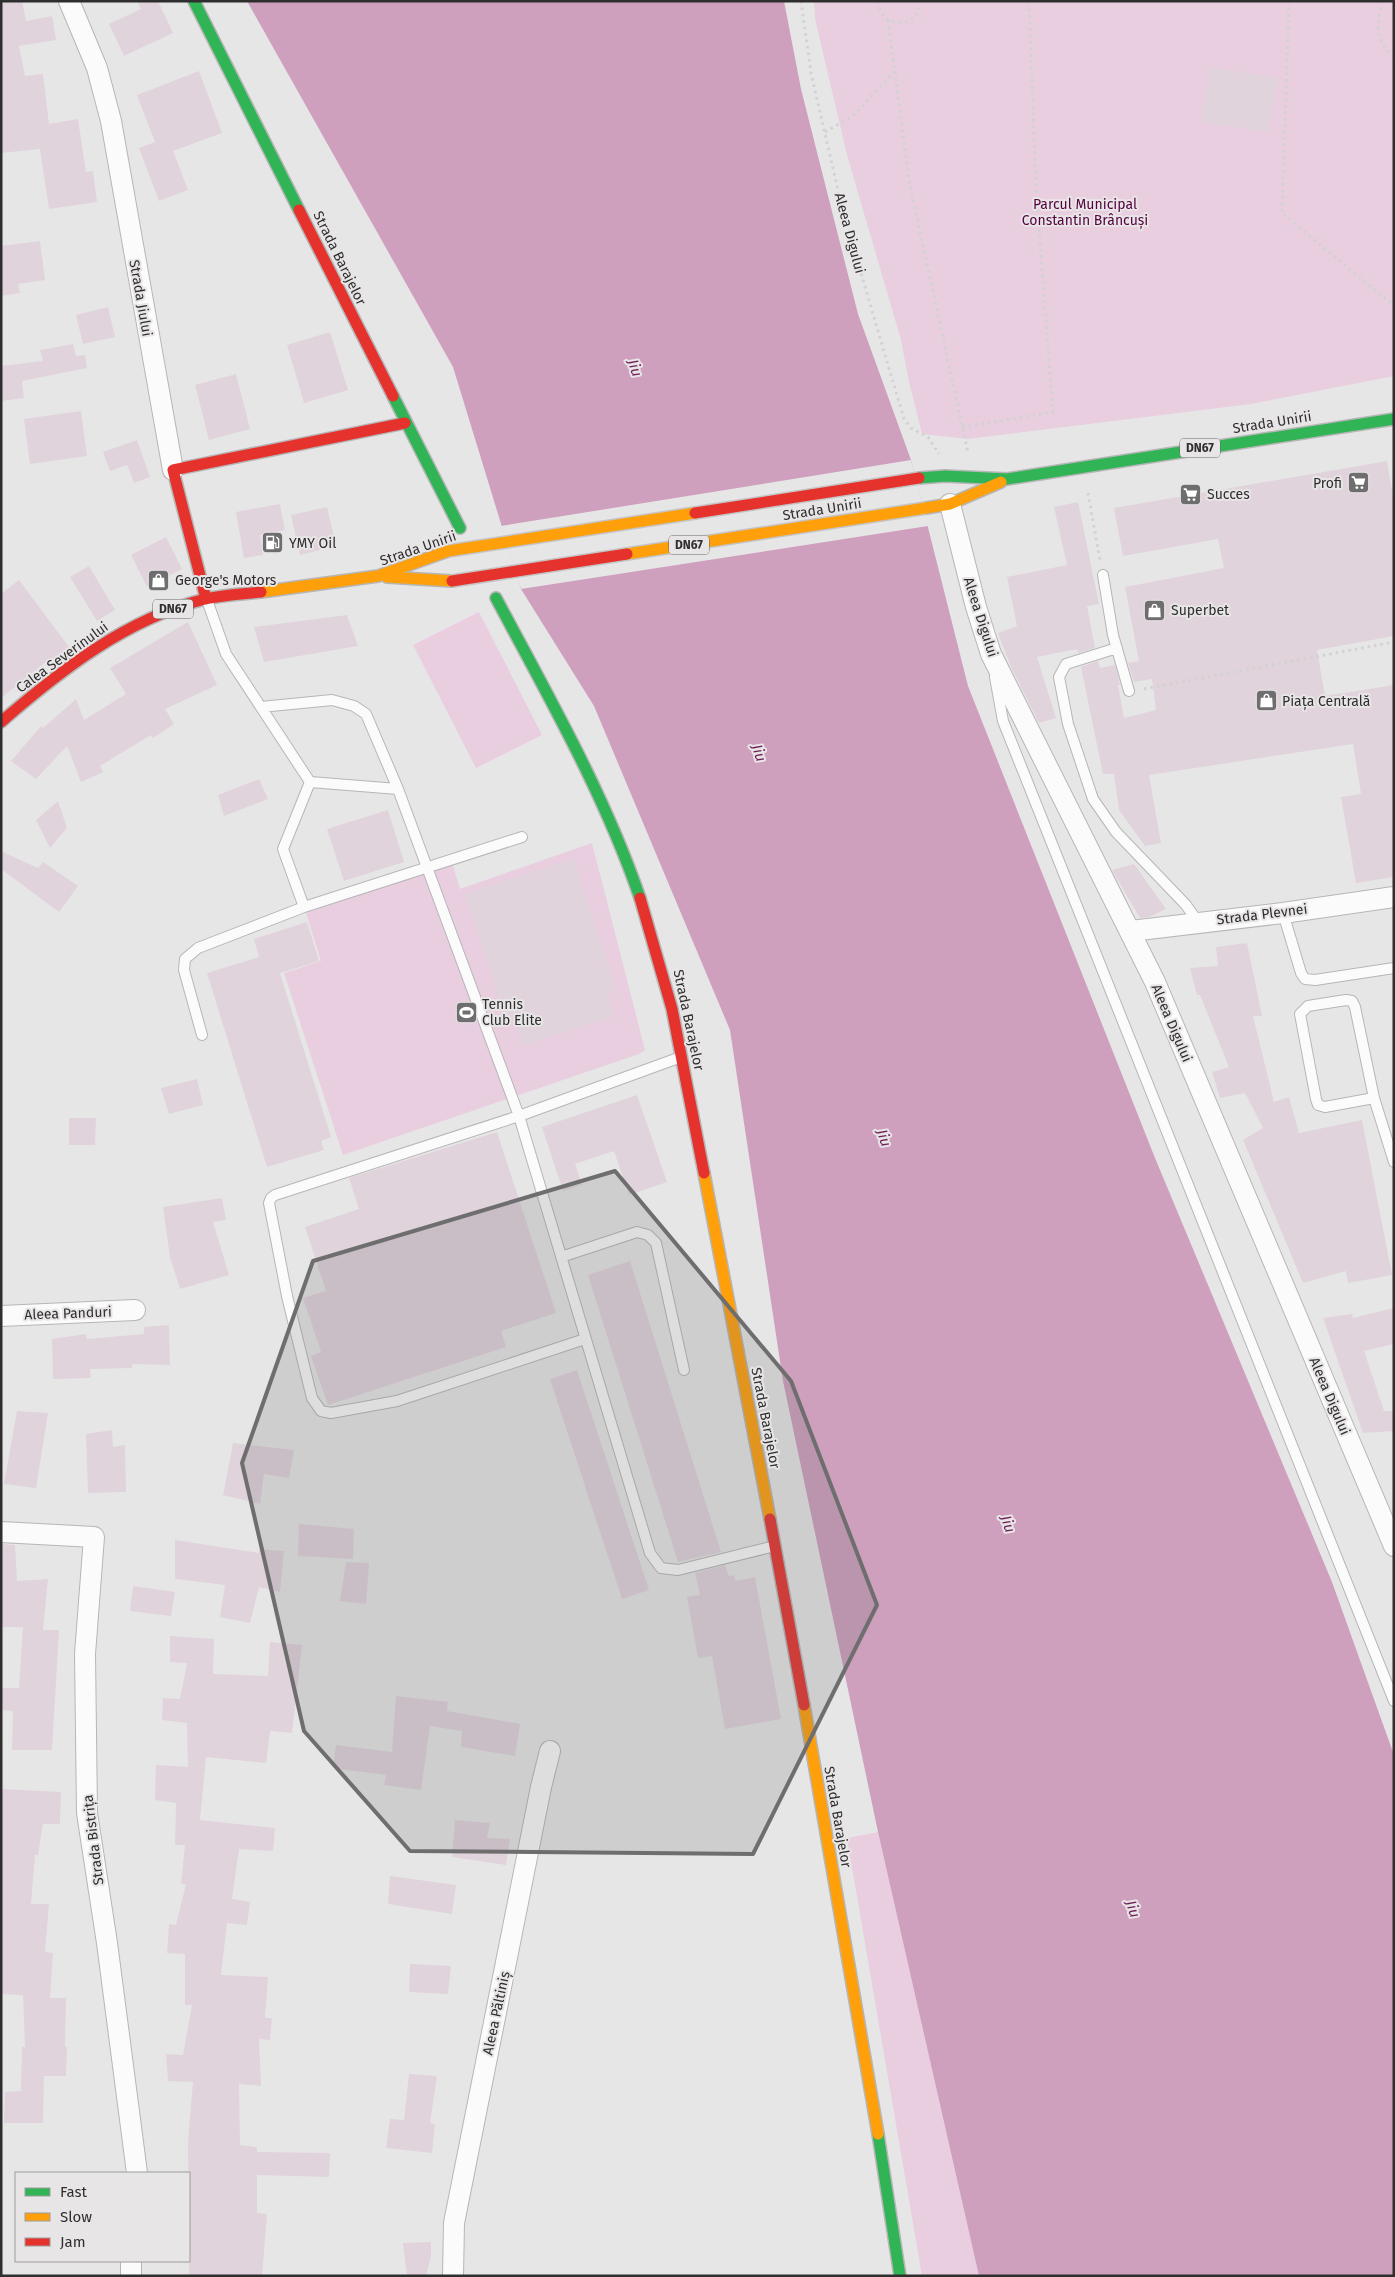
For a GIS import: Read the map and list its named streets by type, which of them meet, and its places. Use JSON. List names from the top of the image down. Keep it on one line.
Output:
{"streets":{"main road":["Strada Barajelor","Strada Jiului","Strada Unirii","DN67","Calea Severinului"],"street":["Aleea Digului","Strada Plevnei","Aleea Panduri","Strada Bistrița","Aleea Păltiniș"]},"crossings":[["Aleea Digului","Strada Unirii"],["Aleea Digului","Strada Plevnei"],["Strada Jiului","Calea Severinului"],["Strada Unirii","Calea Severinului"]],"water":["Jiu"],"parks":["Parcul Municipal Constantin Brâncuși"],"places":{"supermarket":["Profi","Succes"],"fuel station":["YMY Oil"],"shop":["George's Motors","Superbet","Piața Centrală"],"sports":["Tennis Club Elite"]},"legend":["Fast","Slow","Jam"]}
